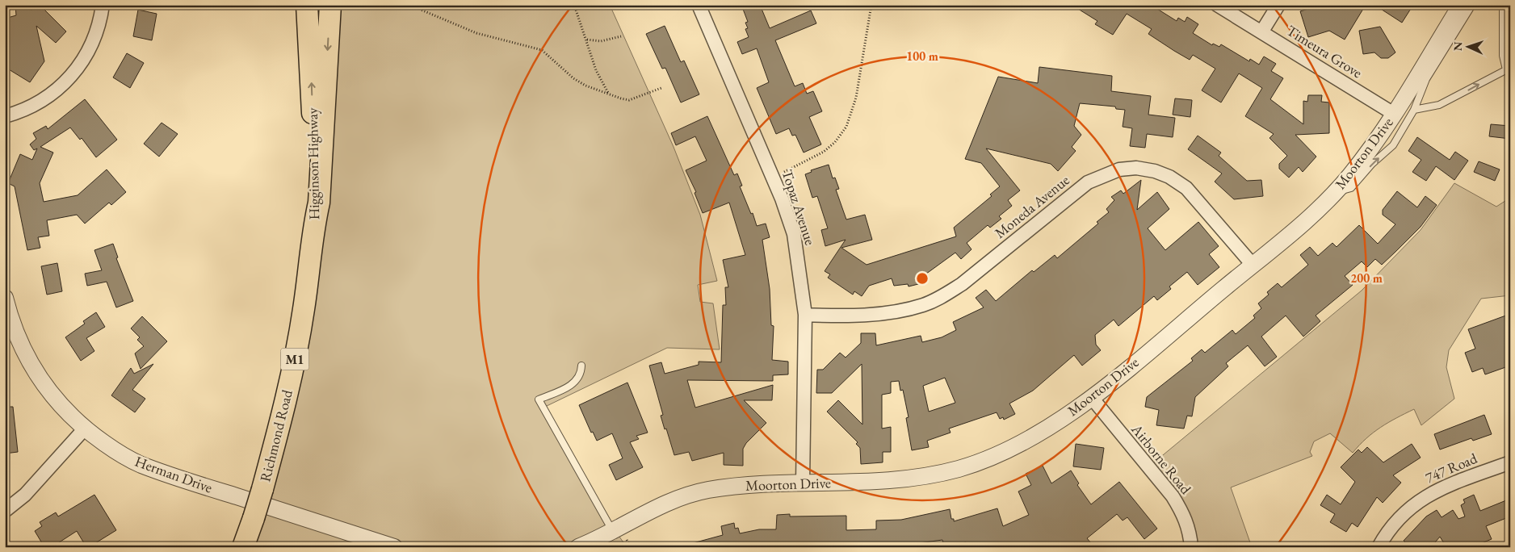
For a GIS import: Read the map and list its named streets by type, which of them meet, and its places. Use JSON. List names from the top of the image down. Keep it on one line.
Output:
{"streets":{"highway":["Higginson Highway","M1","Richmond Road"],"street":["Timeura Grove","Moorton Drive","Moneda Avenue","Topaz Avenue","Airborne Road","747 Road","Herman Drive"]},"crossings":[["Timeura Grove","Moorton Drive"],["Moorton Drive","Moneda Avenue"],["Moorton Drive","Topaz Avenue"],["Moorton Drive","Airborne Road"],["Higginson Highway","Richmond Road"],["Moneda Avenue","Topaz Avenue"]],"north":"left","rings":["100 m","200 m"]}
